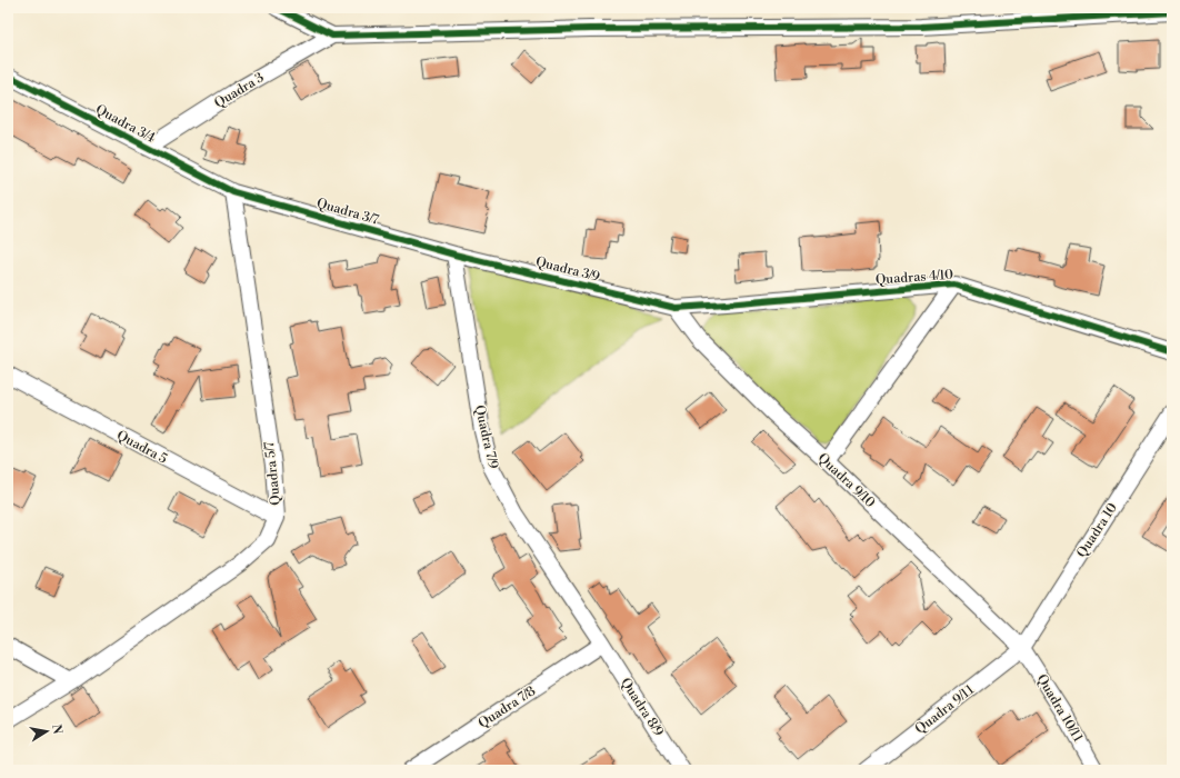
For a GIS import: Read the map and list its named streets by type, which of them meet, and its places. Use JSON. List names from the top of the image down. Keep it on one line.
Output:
{"streets":{"street":["Quadra 3","Quadra 3/4","Quadra 3/7","Quadra 3/9","Quadras 4/10","Quadra 7/9","Quadra 5","Quadra 5/7","Quadra 9/10","Quadra 10","Quadra 7/8","Quadra 8/9","Quadra 10/11","Quadra 9/11"]},"crossings":[["Quadra 3","Quadra 3/4"],["Quadra 3/4","Quadra 3/7"],["Quadra 3/4","Quadra 5/7"],["Quadra 3/7","Quadra 3/9"],["Quadra 3/7","Quadra 7/9"],["Quadra 3/7","Quadra 5/7"],["Quadra 3/9","Quadras 4/10"],["Quadra 3/9","Quadra 7/9"],["Quadra 3/9","Quadra 9/10"],["Quadras 4/10","Quadra 9/10"],["Quadra 7/9","Quadra 7/8"],["Quadra 7/9","Quadra 8/9"],["Quadra 5","Quadra 5/7"],["Quadra 9/10","Quadra 10"],["Quadra 9/10","Quadra 10/11"],["Quadra 9/10","Quadra 9/11"],["Quadra 10","Quadra 10/11"],["Quadra 10","Quadra 9/11"],["Quadra 7/8","Quadra 8/9"],["Quadra 10/11","Quadra 9/11"]],"north":"right"}
